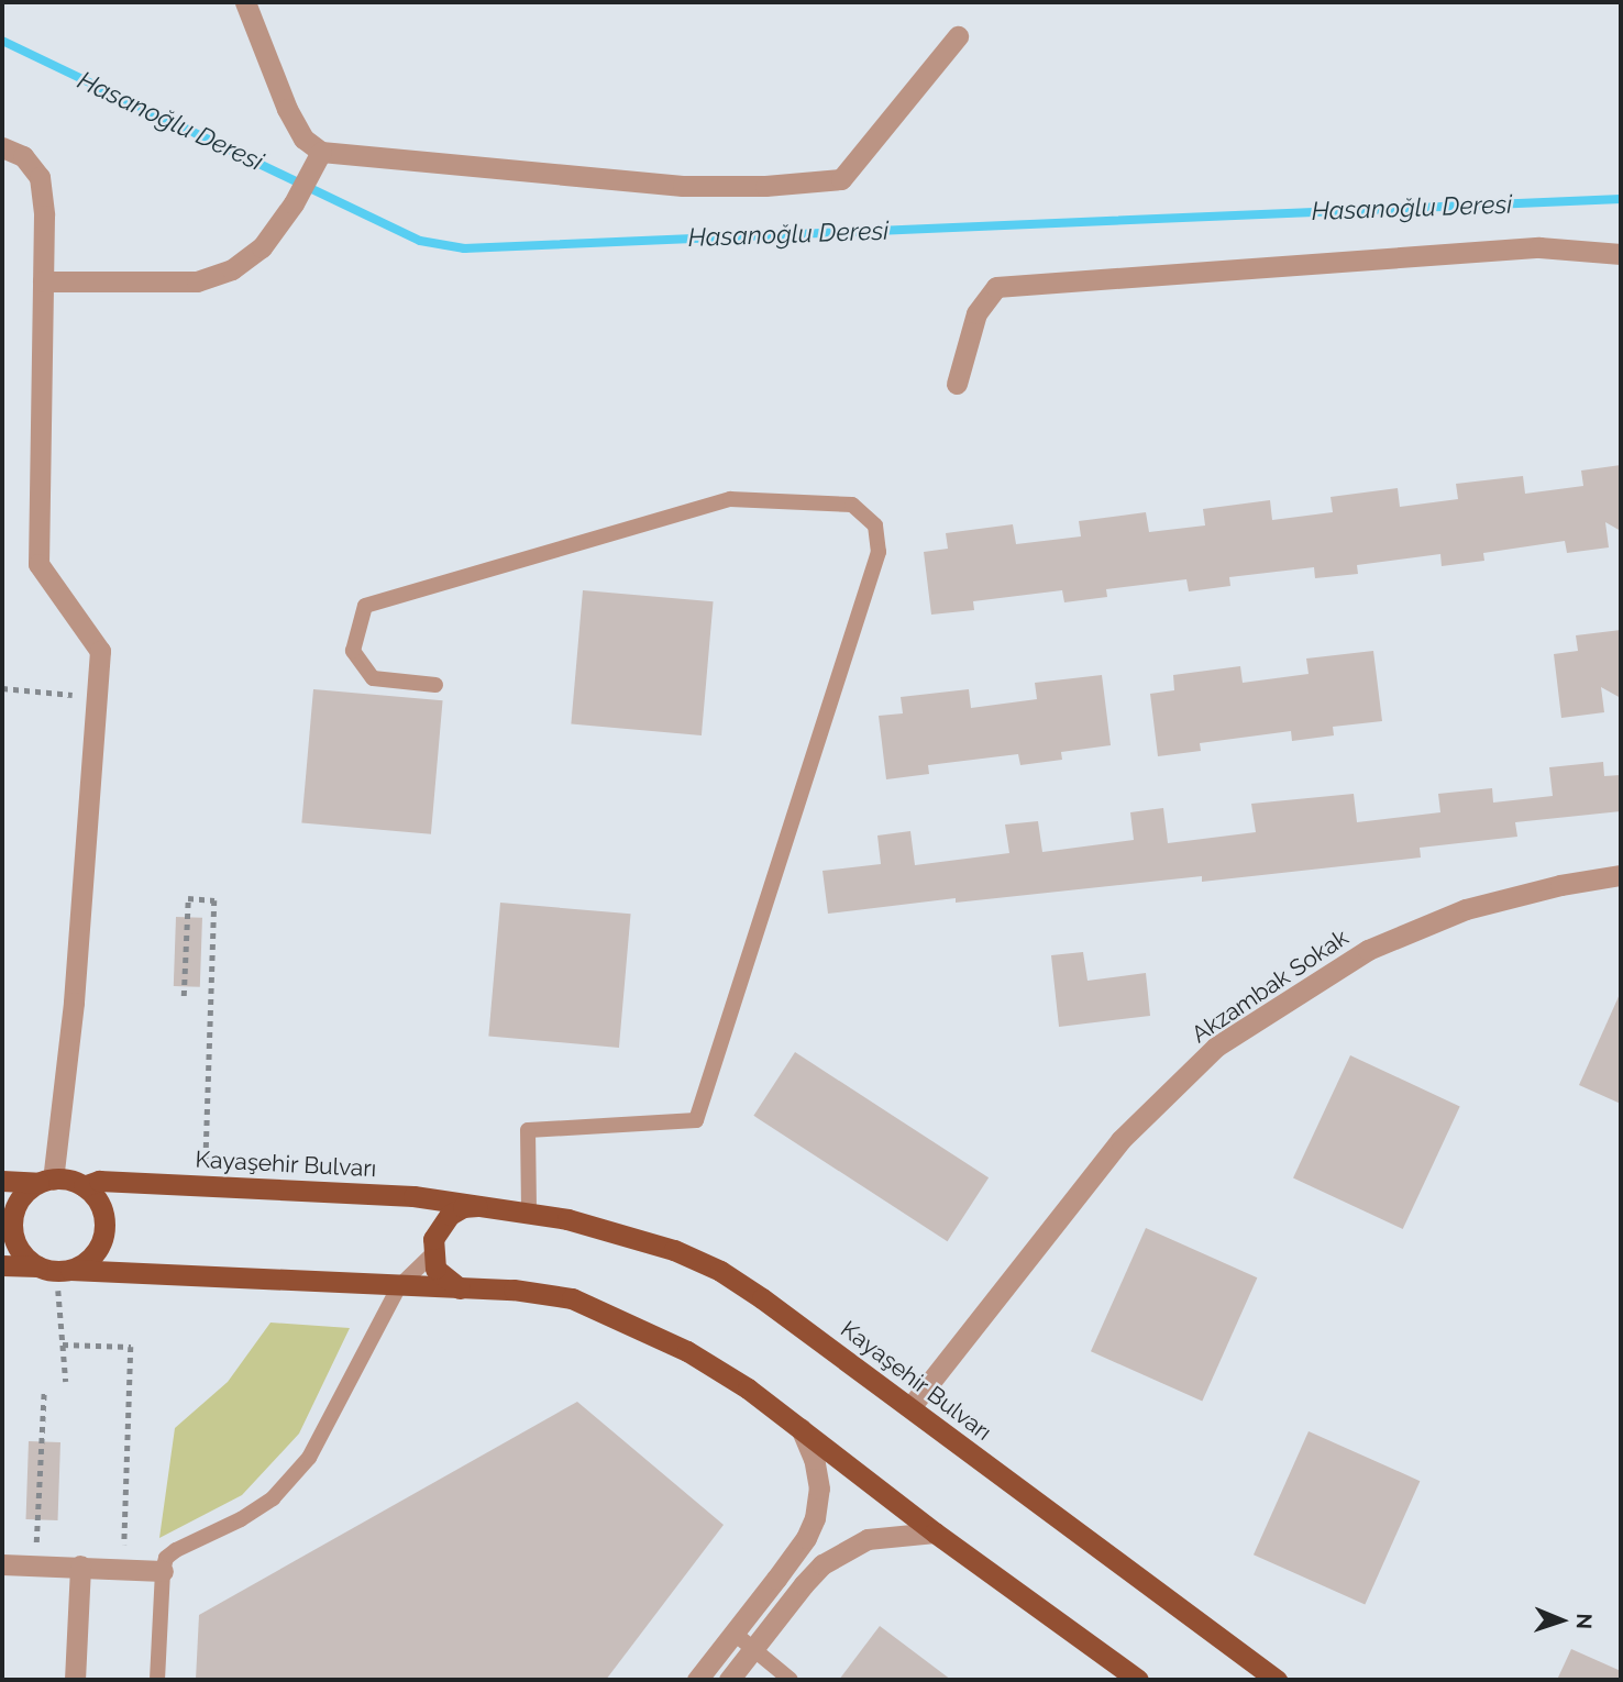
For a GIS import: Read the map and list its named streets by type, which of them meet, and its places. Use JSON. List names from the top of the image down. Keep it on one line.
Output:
{"streets":{"main road":["Kayaşehir Bulvarı"],"street":["Akzambak Sokak"]},"crossings":[["Akzambak Sokak","Kayaşehir Bulvarı"]],"water":["Hasanoğlu Deresi"],"north":"right"}
